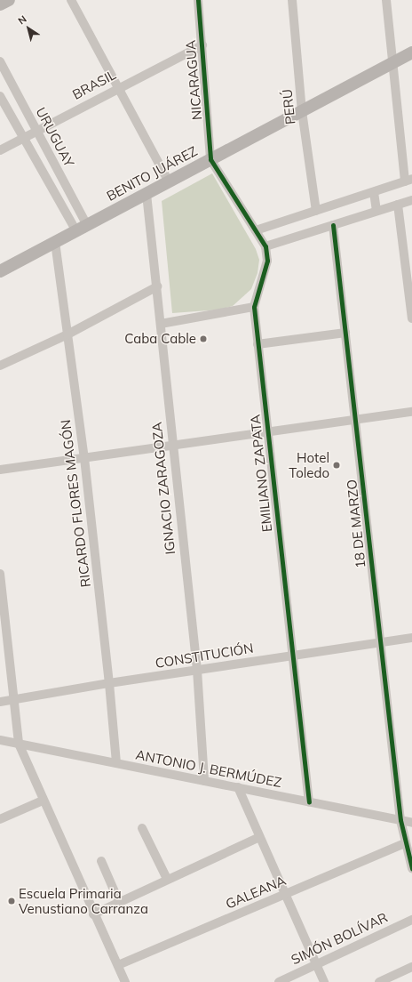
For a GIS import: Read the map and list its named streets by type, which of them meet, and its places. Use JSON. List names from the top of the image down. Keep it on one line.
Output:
{"streets":{"street":["NICARAGUA","BRASIL","PERÚ","URUGUAY","BENITO JUÁREZ","EMILIANO ZAPATA","IGNACIO ZARAGOZA","RICARDO FLORES MAGÓN","18 DE MARZO","CONSTITUCIÓN","ANTONIO J. BERMÚDEZ","GALEANA","SIMÓN BOLÍVAR"]},"crossings":[["NICARAGUA","BRASIL"],["NICARAGUA","BENITO JUÁREZ"],["BRASIL","URUGUAY"],["PERÚ","BENITO JUÁREZ"],["URUGUAY","BENITO JUÁREZ"],["BENITO JUÁREZ","IGNACIO ZARAGOZA"],["BENITO JUÁREZ","RICARDO FLORES MAGÓN"],["EMILIANO ZAPATA","CONSTITUCIÓN"],["EMILIANO ZAPATA","ANTONIO J. BERMÚDEZ"],["IGNACIO ZARAGOZA","CONSTITUCIÓN"],["IGNACIO ZARAGOZA","ANTONIO J. BERMÚDEZ"],["RICARDO FLORES MAGÓN","CONSTITUCIÓN"],["RICARDO FLORES MAGÓN","ANTONIO J. BERMÚDEZ"],["18 DE MARZO","CONSTITUCIÓN"],["18 DE MARZO","ANTONIO J. BERMÚDEZ"],["18 DE MARZO","GALEANA"]],"places":["Caba Cable","Hotel Toledo","Escuela Primaria Venustiano Carranza"],"north":"top left"}
